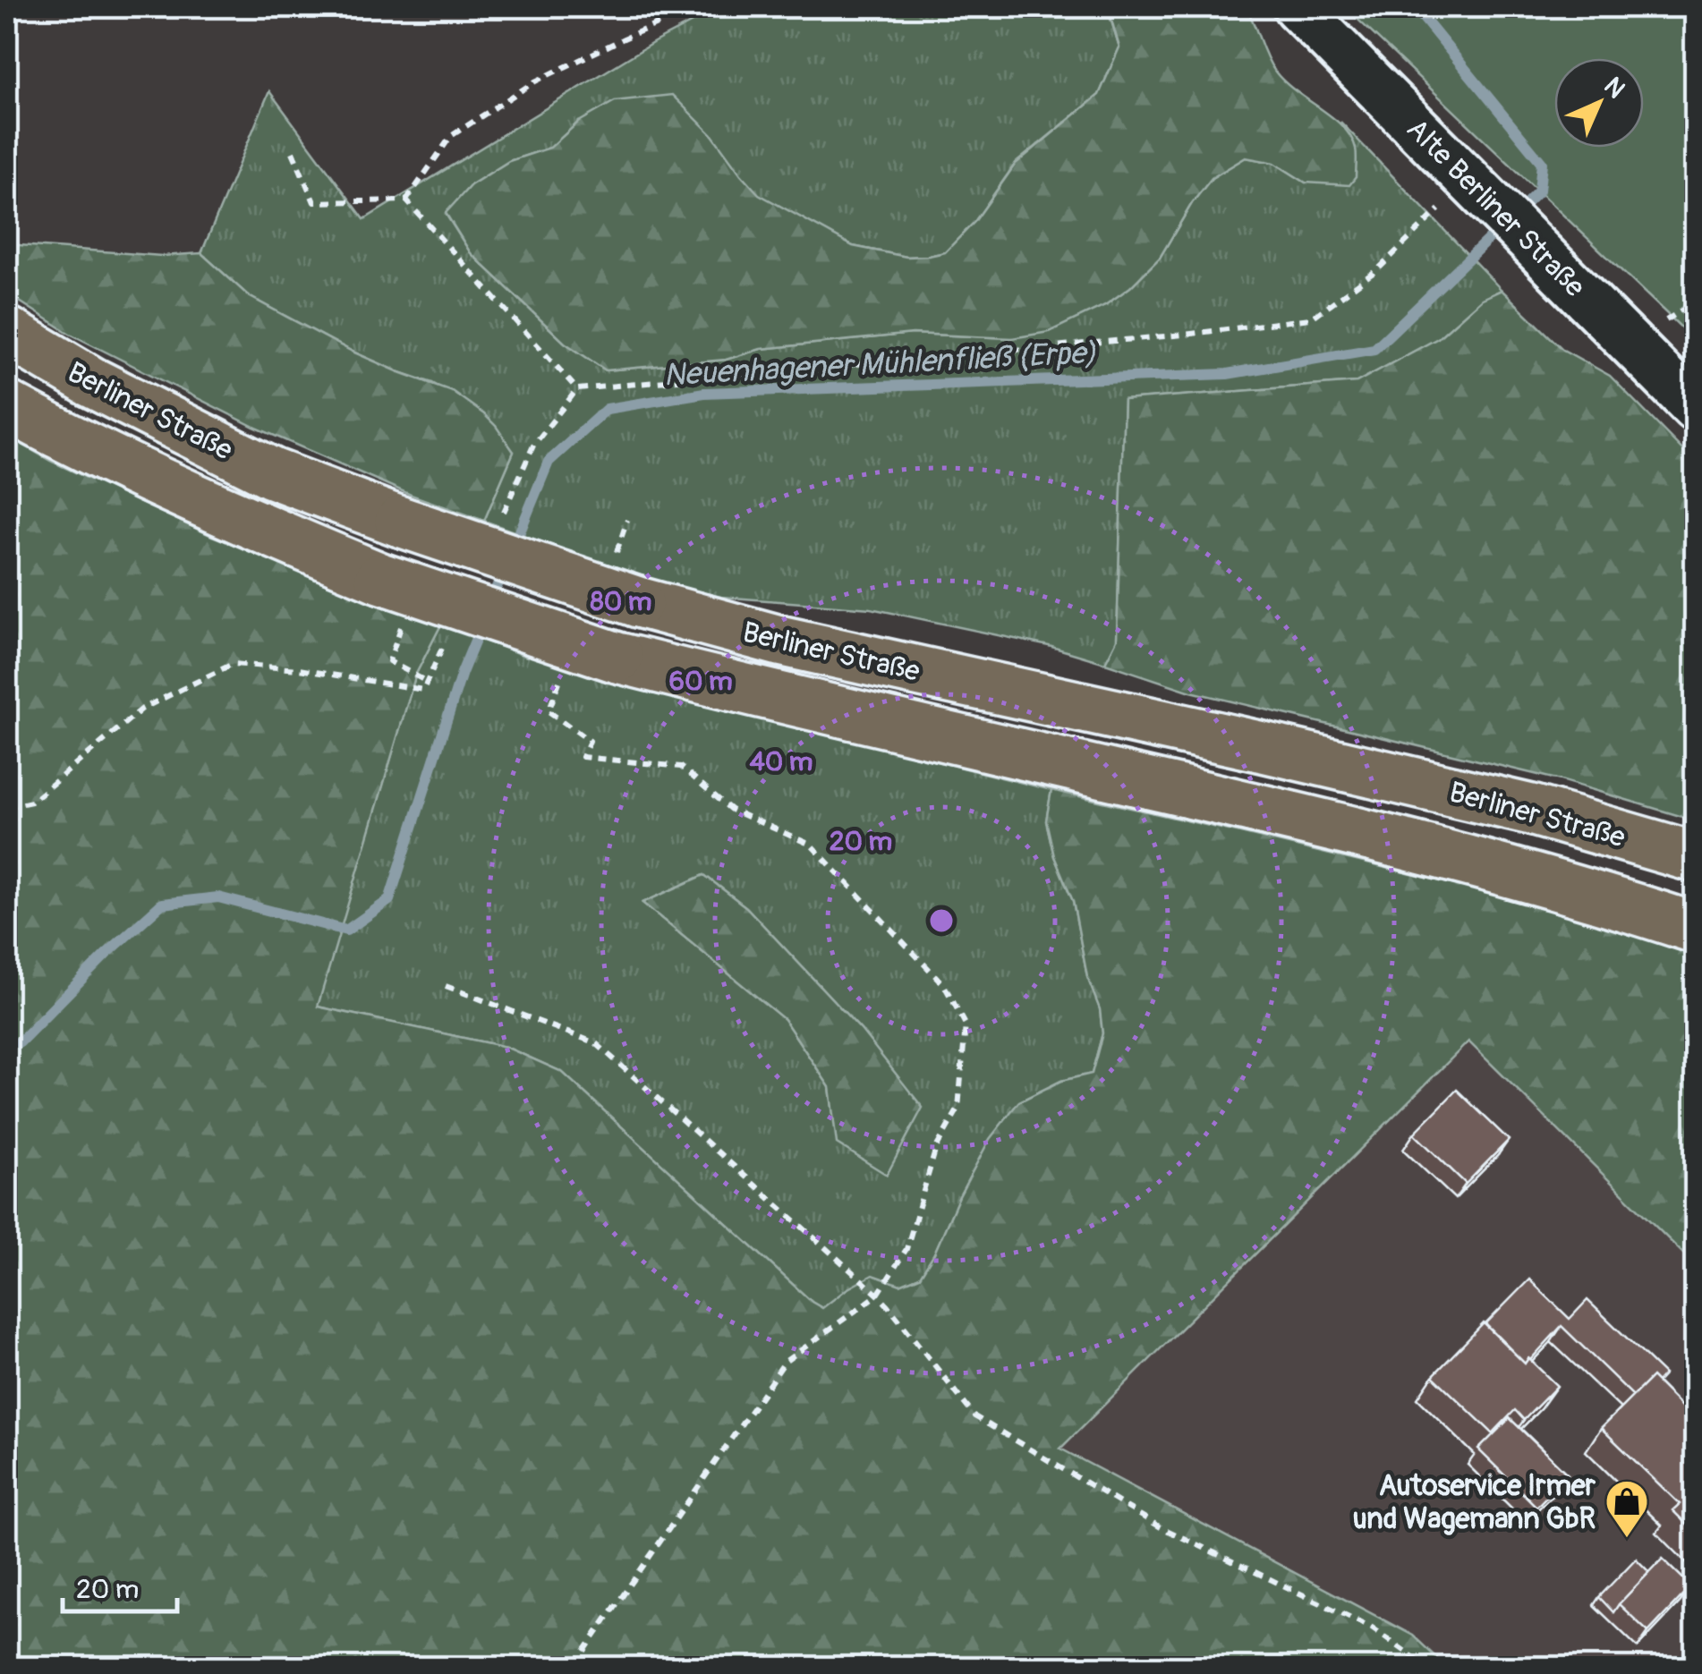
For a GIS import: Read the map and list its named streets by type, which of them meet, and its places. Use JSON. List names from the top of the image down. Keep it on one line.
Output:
{"streets":{"main road":["Berliner Straße"],"street":["Alte Berliner Straße"]},"water":["Neuenhagener Mühlenfließ (Erpe)"],"places":{"shop":["Autoservice Irmer und Wagemann GbR"]},"scale_bar":"20 m","north":"top right","rings":["80 m","60 m","40 m","20 m"]}
